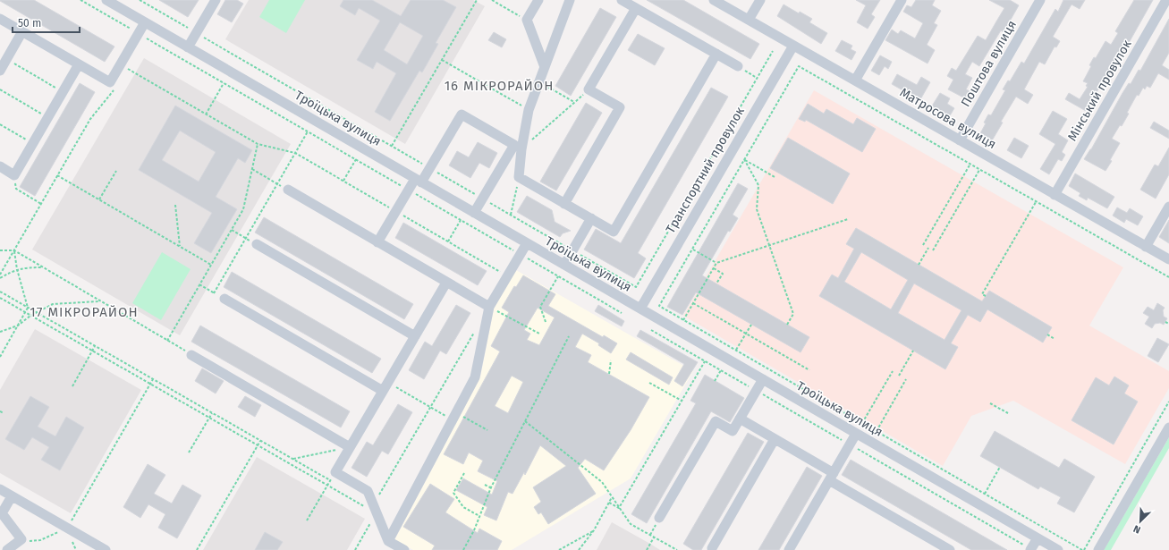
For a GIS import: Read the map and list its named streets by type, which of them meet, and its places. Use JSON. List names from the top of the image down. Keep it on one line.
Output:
{"streets":{"street":["Поштова вулиця","Мінський провулок","Троїцька вулиця","Матросова вулиця","Транспортний провулок"]},"crossings":[["Поштова вулиця","Матросова вулиця"],["Мінський провулок","Матросова вулиця"],["Троїцька вулиця","Транспортний провулок"],["Матросова вулиця","Транспортний провулок"]],"districts":["16 МІКРОРАЙОН","17 МІКРОРАЙОН"],"scale_bar":"50 m","north":"bottom left"}
